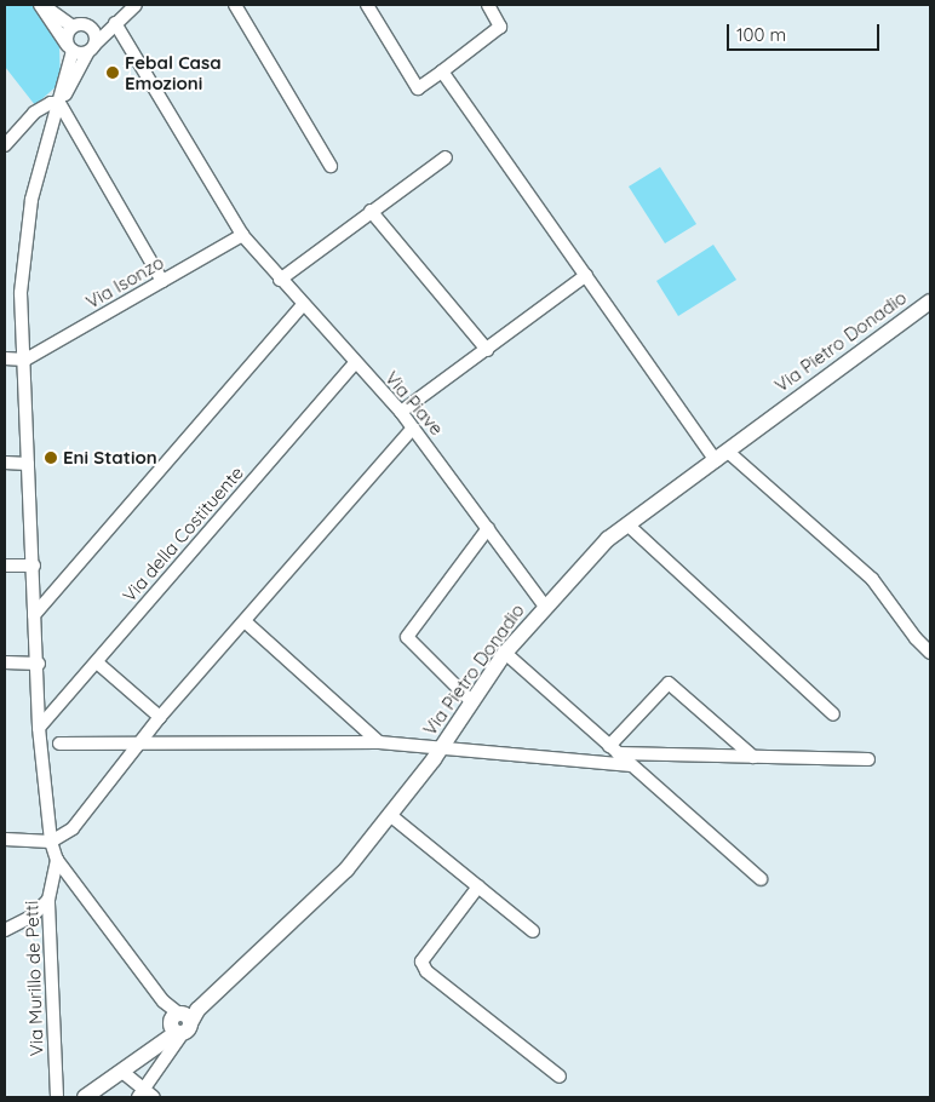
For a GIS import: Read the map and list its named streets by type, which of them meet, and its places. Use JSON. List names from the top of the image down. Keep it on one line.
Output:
{"streets":{"main road":["Via Pietro Donadio"],"street":["Via Isonzo","Via Piave","Via della Costituente","Via Murillo de Petti"]},"crossings":[["Via Isonzo","Via Piave"],["Via Pietro Donadio","Via Piave"],["Via Piave","Via della Costituente"]],"places":["Febal Casa Emozioni","Eni Station"],"scale_bar":"100 m"}
